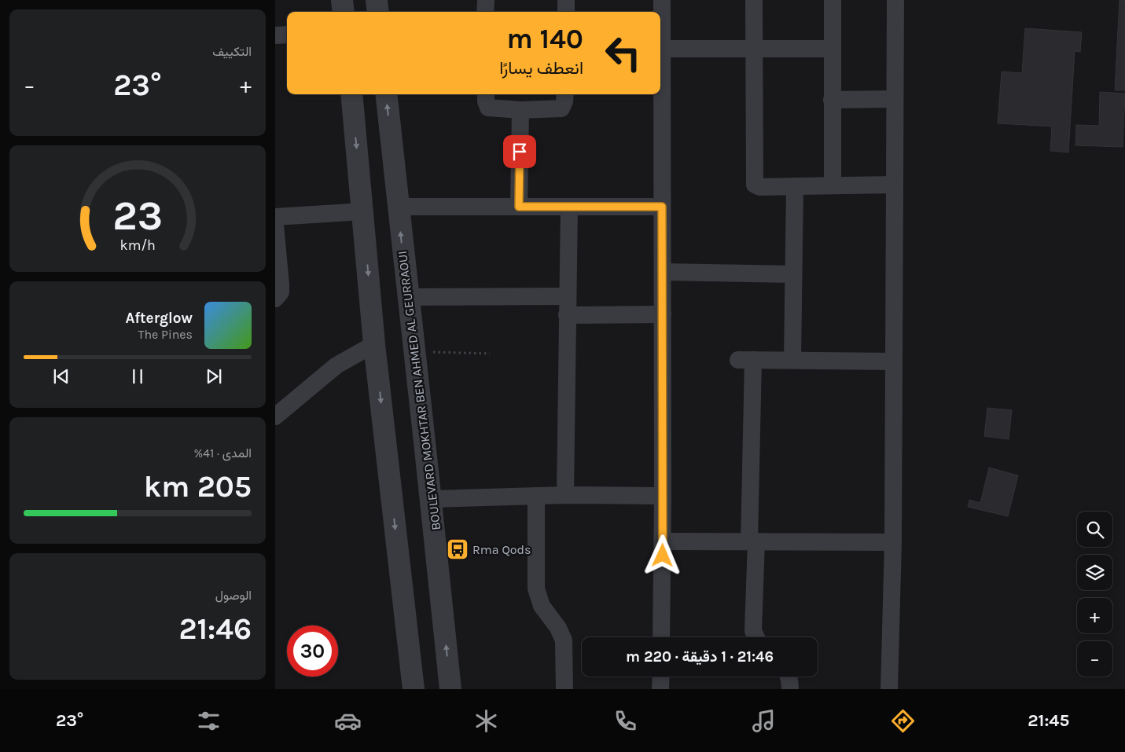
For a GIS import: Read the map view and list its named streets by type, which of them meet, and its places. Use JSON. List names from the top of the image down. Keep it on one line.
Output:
{"streets":{"street":["BOULEVARD MOKHTAR BEN AHMED AL GEURRAOUI"]},"places":{"bus stop":["Rma Qods"]},"page":{"tile":["التكييف",["المدى · 41%","205 km"],["الوصول","21:46"]],"turn":["140 m","انعطف يسارًا"],"heat":["−","23°","+"],"song":["Afterglow","The Pines"],"map_buttons":["+","−"],"limit":"30","trip":"21:46 · 1 دقيقة · 220 m","tabs":["21:45","23°"],"gauge":["23","km/h"]}}
